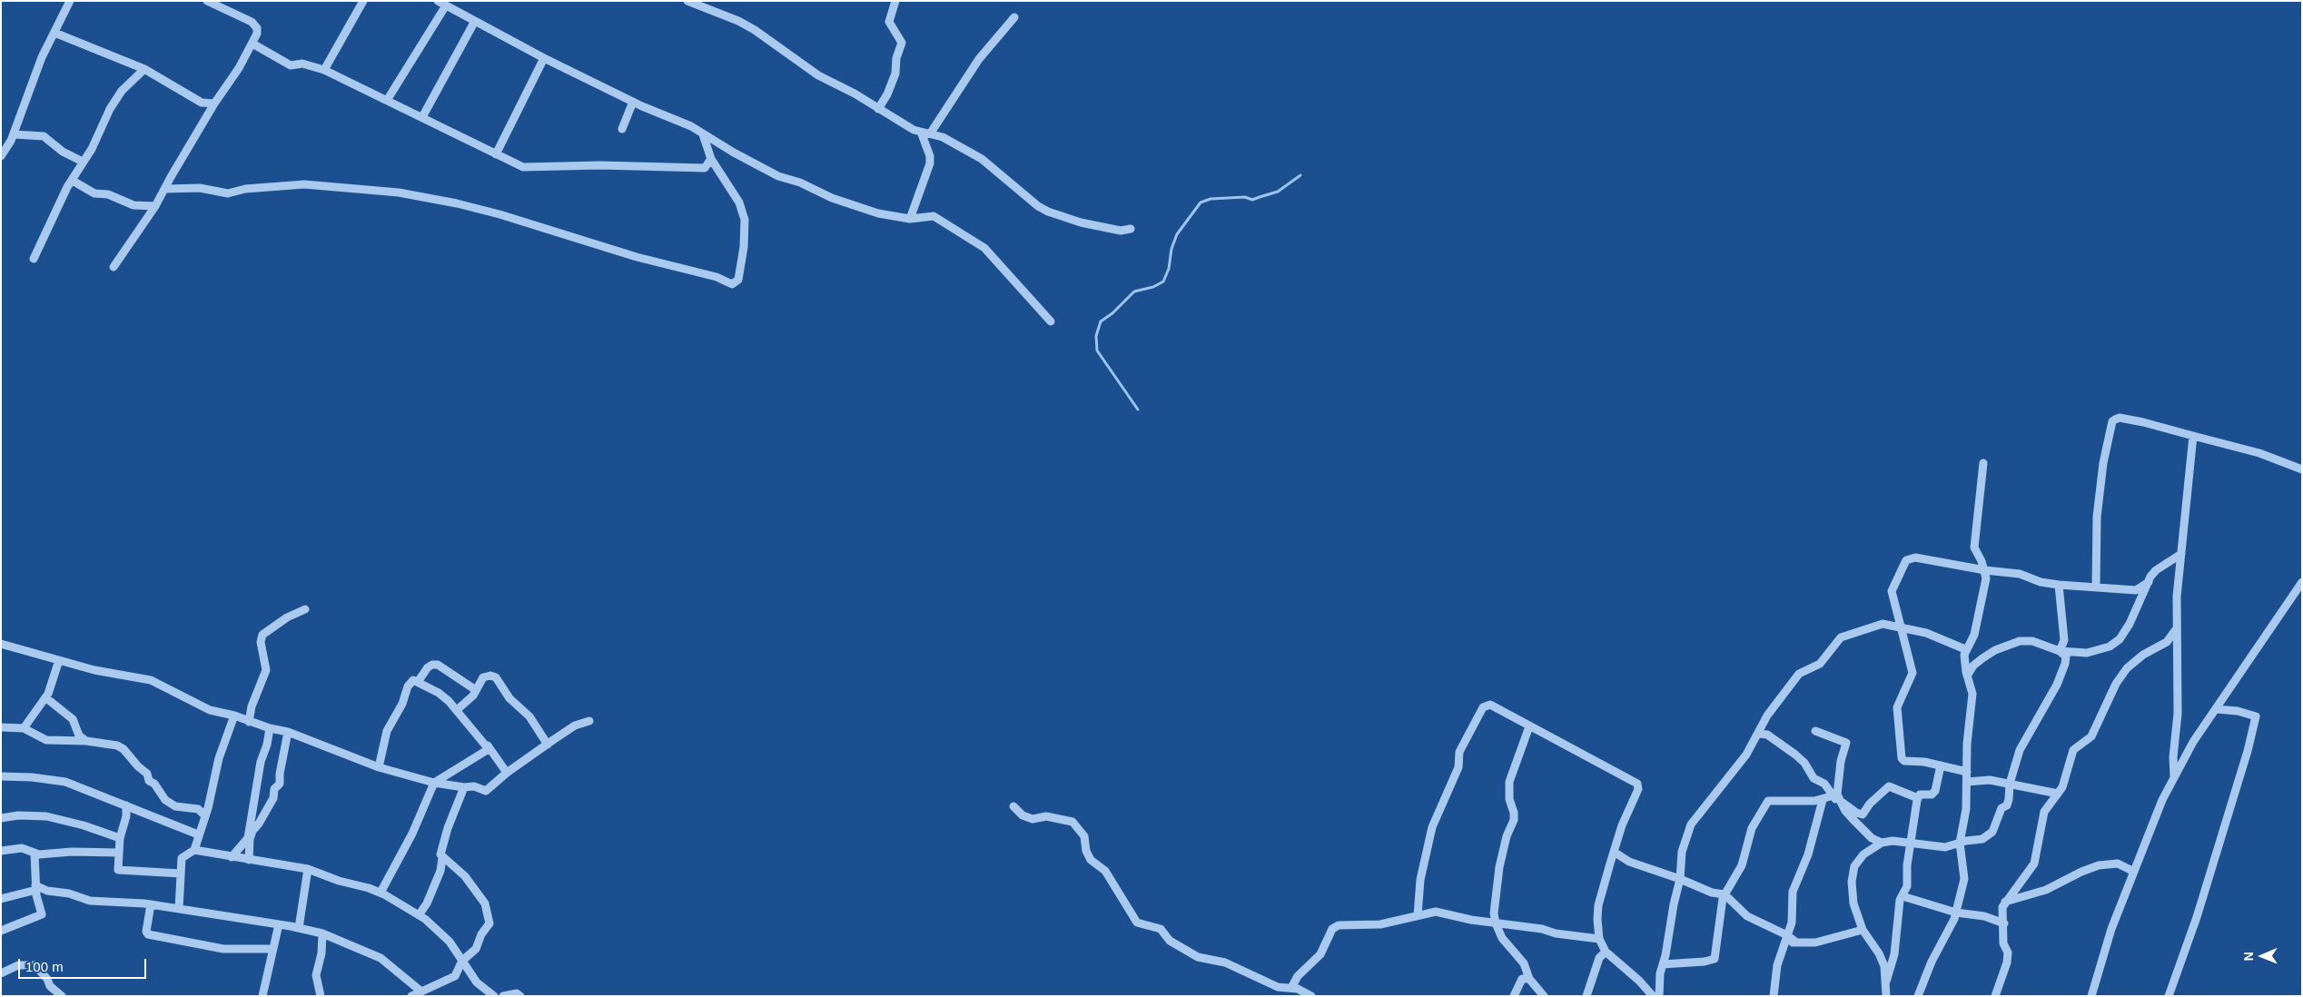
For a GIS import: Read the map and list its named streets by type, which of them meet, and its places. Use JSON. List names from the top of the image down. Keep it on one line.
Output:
{"scale_bar":"100 m","north":"left"}
